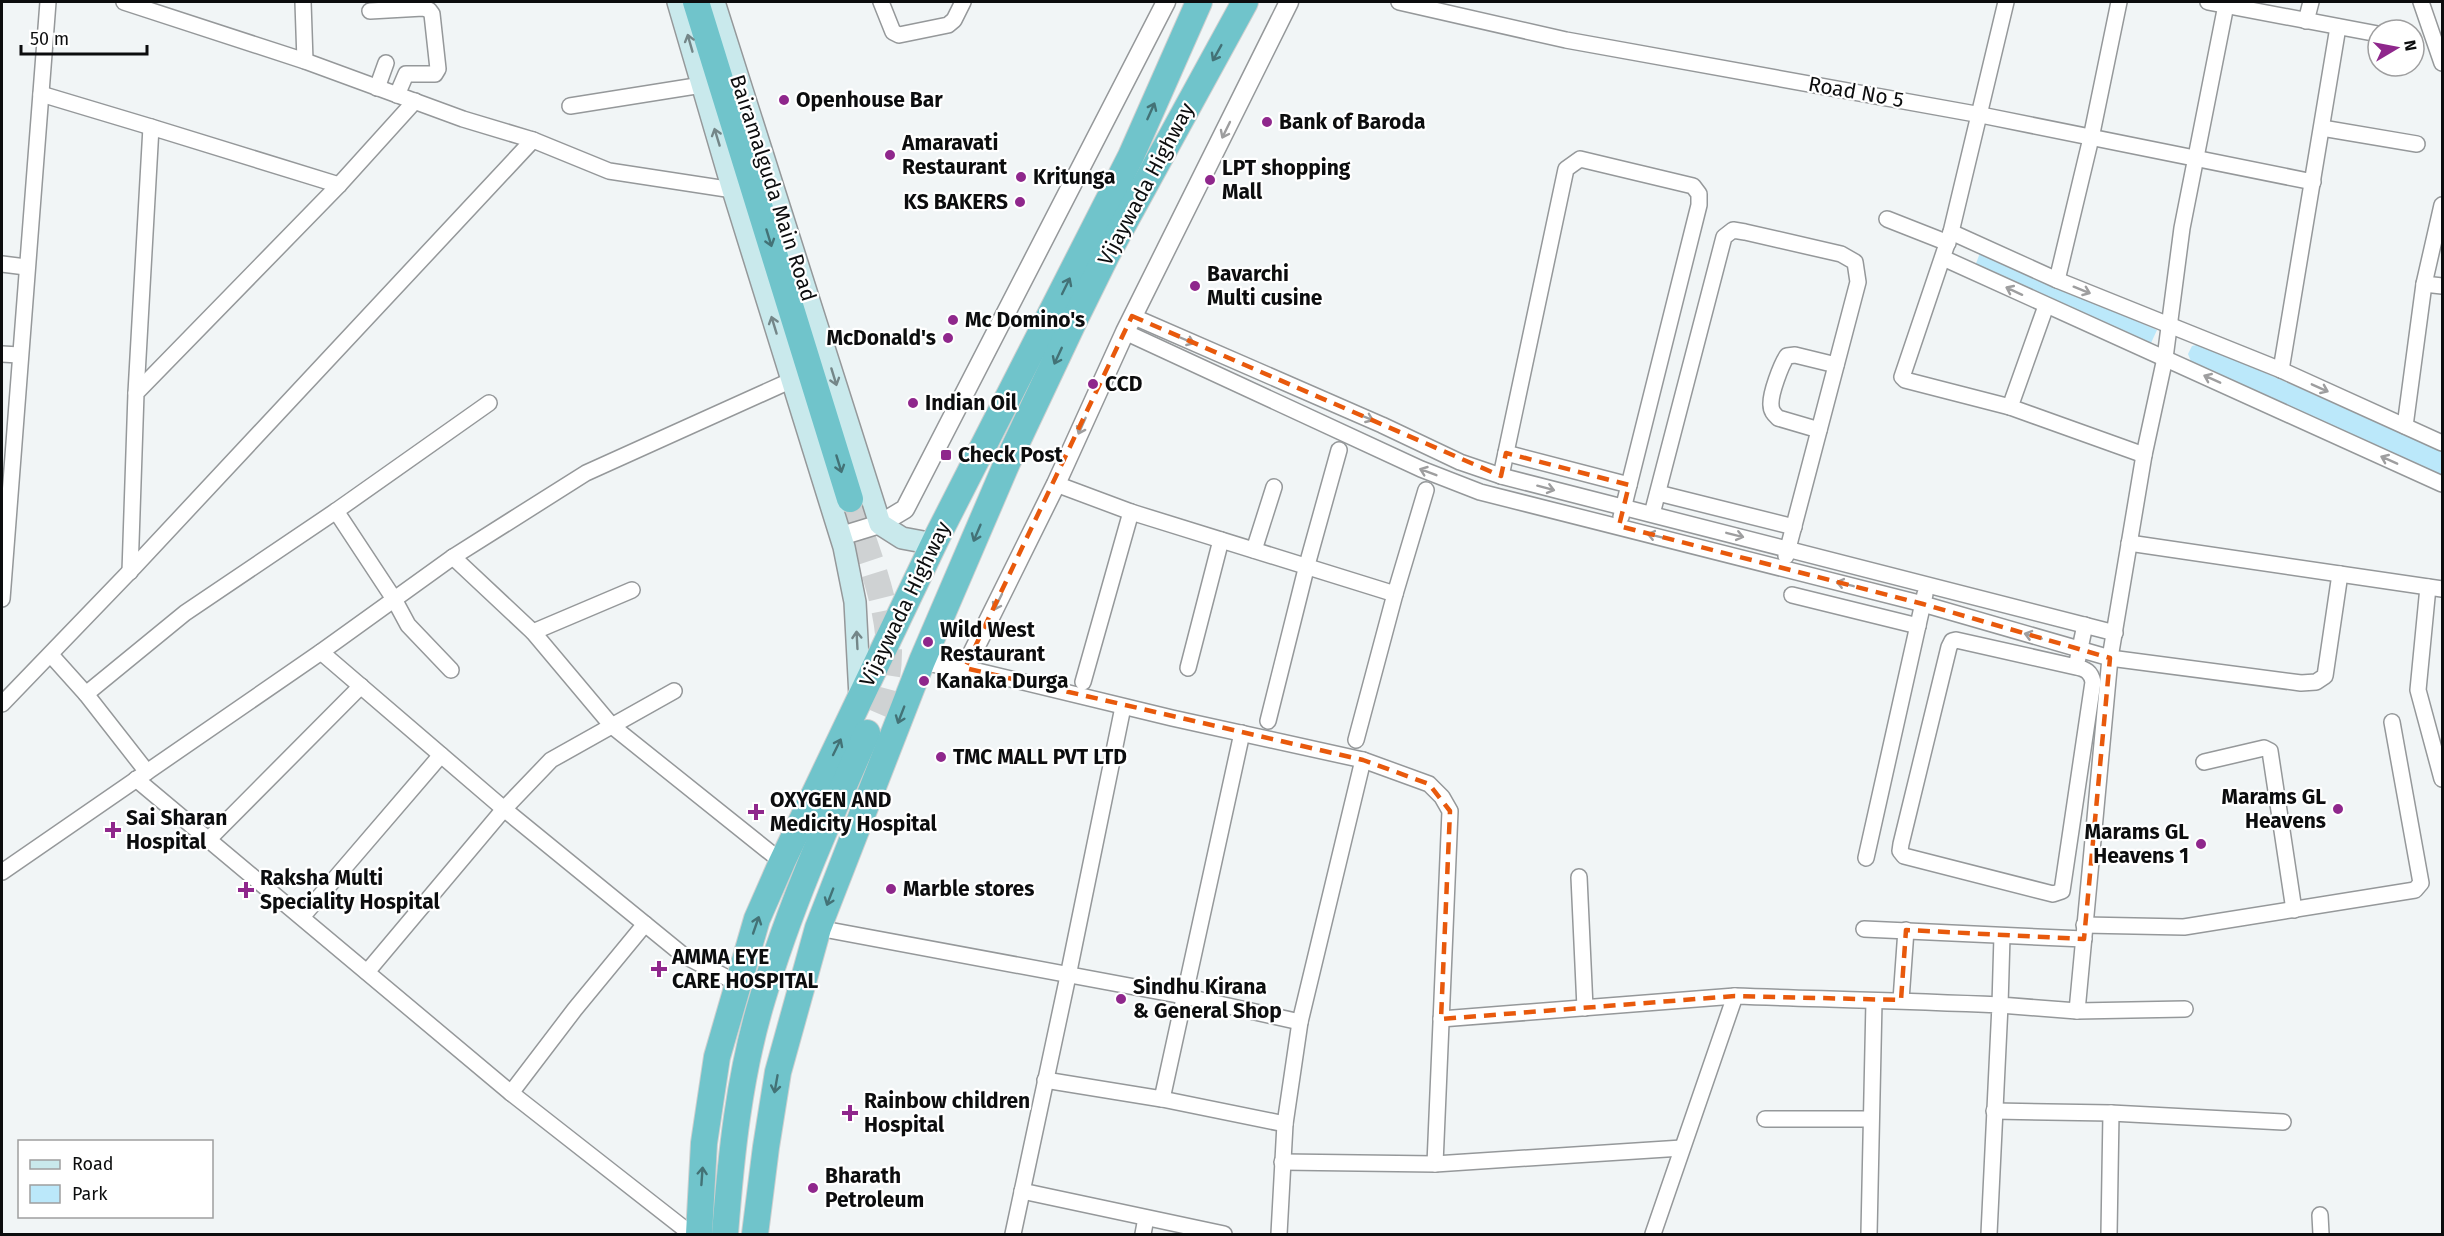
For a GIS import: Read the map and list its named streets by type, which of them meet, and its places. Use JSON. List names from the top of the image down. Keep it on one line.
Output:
{"streets":{"highway":["Vijaywada Highway"],"main road":["Bairamalguda Main Road"],"street":["Road No 5"]},"places":{"other":["Openhouse Bar","Bank of Baroda","Amaravati Restaurant","Kritunga","LPT shopping Mall","KS BAKERS","Bavarchi Multi cusine","Mc Domino's","McDonald's","CCD","Indian Oil","Wild West Restaurant","Kanaka Durga","TMC MALL PVT LTD","Marams GL Heavens","Marams GL Heavens 1","Marble stores","Sindhu Kirana & General Shop","Bharath Petroleum"],"transit":["Check Post"],"health":["OXYGEN AND Medicity Hospital","Sai Sharan Hospital","Raksha Multi Speciality Hospital","AMMA EYE CARE HOSPITAL","Rainbow children Hospital"]},"legend":["Road","Park"],"scale_bar":"50 m","north":"right"}
